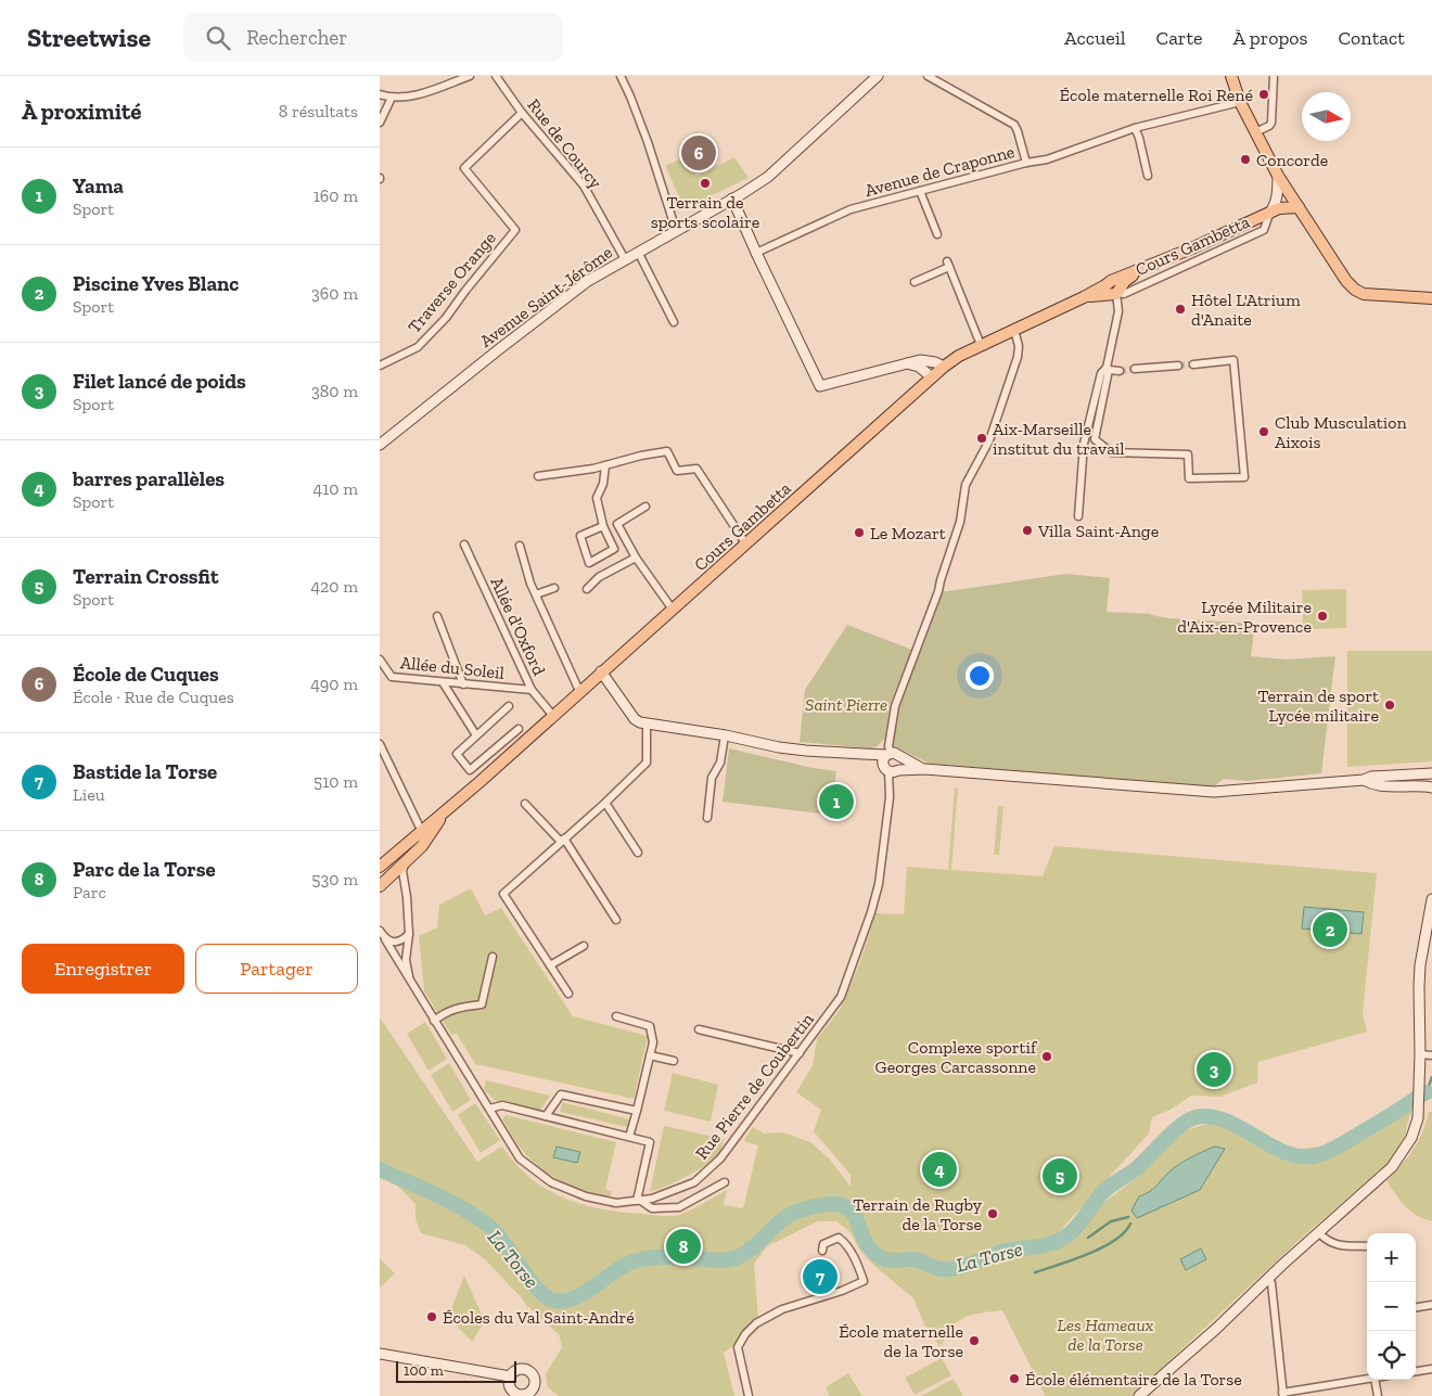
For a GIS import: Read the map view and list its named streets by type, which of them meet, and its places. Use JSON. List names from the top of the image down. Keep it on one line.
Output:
{"streets":{"main road":["Cours Gambetta"],"street":["Rue de Courcy","Avenue de Craponne","Traverse Orange","Avenue Saint-Jérôme","Allée d'Oxford","Allée du Soleil","Rue Pierre de Coubertin"]},"crossings":[["Rue de Courcy","Traverse Orange"],["Rue de Courcy","Avenue Saint-Jérôme"],["Cours Gambetta","Allée d'Oxford"],["Allée d'Oxford","Allée du Soleil"]],"water":["La Torse"],"parks":["Saint Pierre","Les Hameaux de la Torse"],"places":["École maternelle Roi René","Concorde","Terrain de sports scolaire","Hôtel L'Atrium d'Anaite","Club Musculation Aixois","Aix-Marseille institut du travail","Villa Saint-Ange","Le Mozart","Lycée Militaire d'Aix-en-Provence","Terrain de sport Lycée militaire","Complexe sportif Georges Carcassonne","Terrain de Rugby de la Torse","Écoles du Val Saint-André","École maternelle de la Torse","École élémentaire de la Torse"],"scale_bar":"100 m","north":"right","page":{"header":"Streetwise","search":"Rechercher","nav":["Accueil","Carte","À propos","Contact"],"heading":["À proximité","8 résultats"],"pins":["6","1","2","3","4","5","8","7"],"list":[{"mark":"1","name":"Yama","note":"Sport","value":"160 m"},{"mark":"2","name":"Piscine Yves Blanc","note":"Sport","value":"360 m"},{"mark":"3","name":"Filet lancé de poids","note":"Sport","value":"380 m"},{"mark":"4","name":"barres parallèles","note":"Sport","value":"410 m"},{"mark":"5","name":"Terrain Crossfit","note":"Sport","value":"420 m"},{"mark":"6","name":"École de Cuques","note":"École · Rue de Cuques","value":"490 m"},{"mark":"7","name":"Bastide la Torse","note":"Lieu","value":"510 m"},{"mark":"8","name":"Parc de la Torse","note":"Parc","value":"530 m"}],"buttons":["Enregistrer","Partager"],"map_buttons":["+","−"],"scale":"100 m"}}
